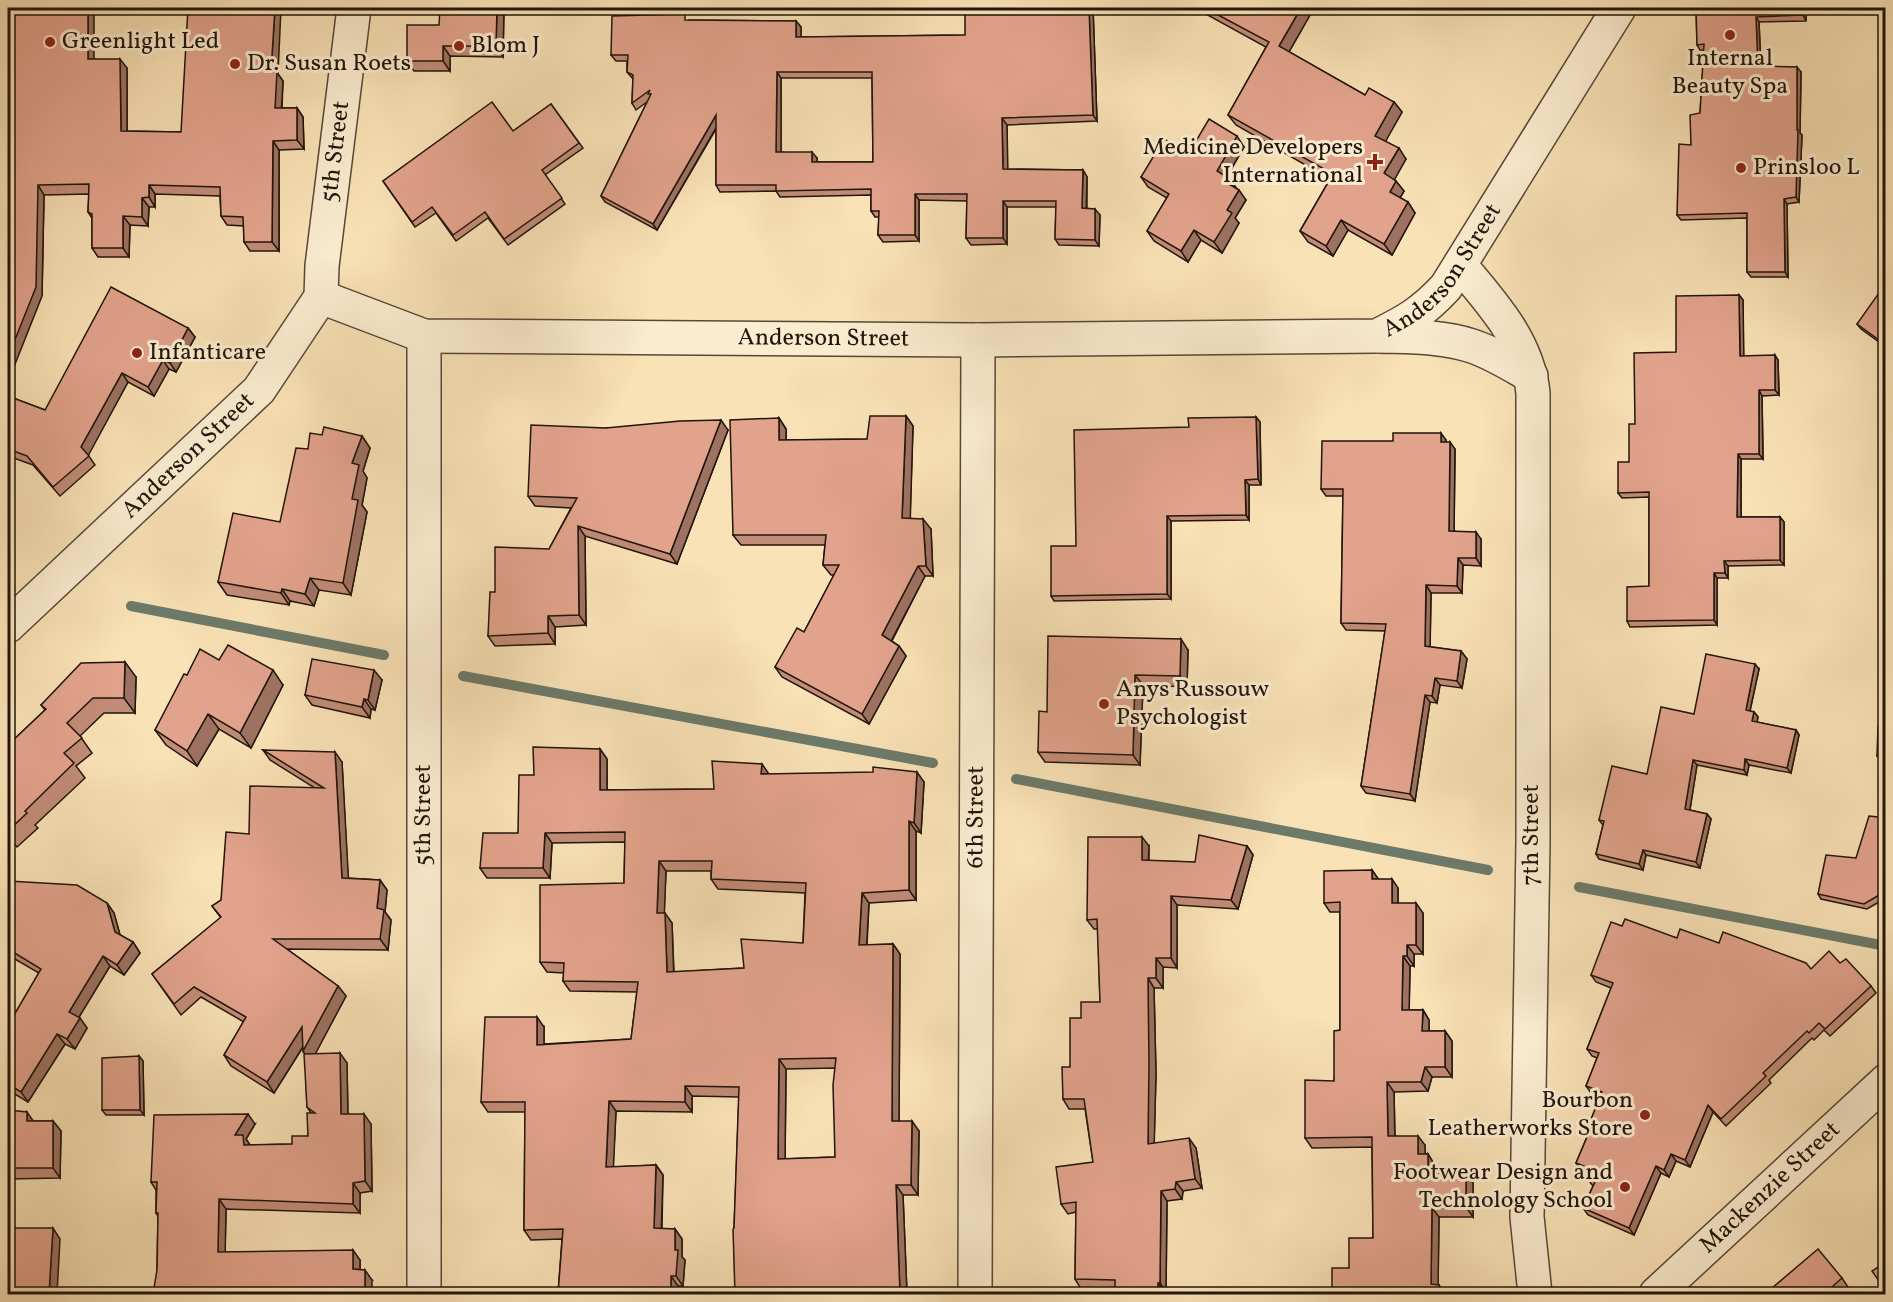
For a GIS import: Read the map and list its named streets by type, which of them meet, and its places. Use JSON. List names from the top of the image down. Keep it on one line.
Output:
{"streets":{"street":["5th Street","Anderson Street","6th Street","7th Street","Mackenzie Street"]},"crossings":[["5th Street","Anderson Street"],["Anderson Street","6th Street"],["Anderson Street","7th Street"]],"places":{"other":["Internal Beauty Spa","Greenlight Led","Blom J","Dr. Susan Roets","Prinsloo L","Infanticare","Anys Russouw Psychologist","Bourbon Leatherworks Store","Footwear Design and Technology School"],"health":["Medicine Developers International"]}}
